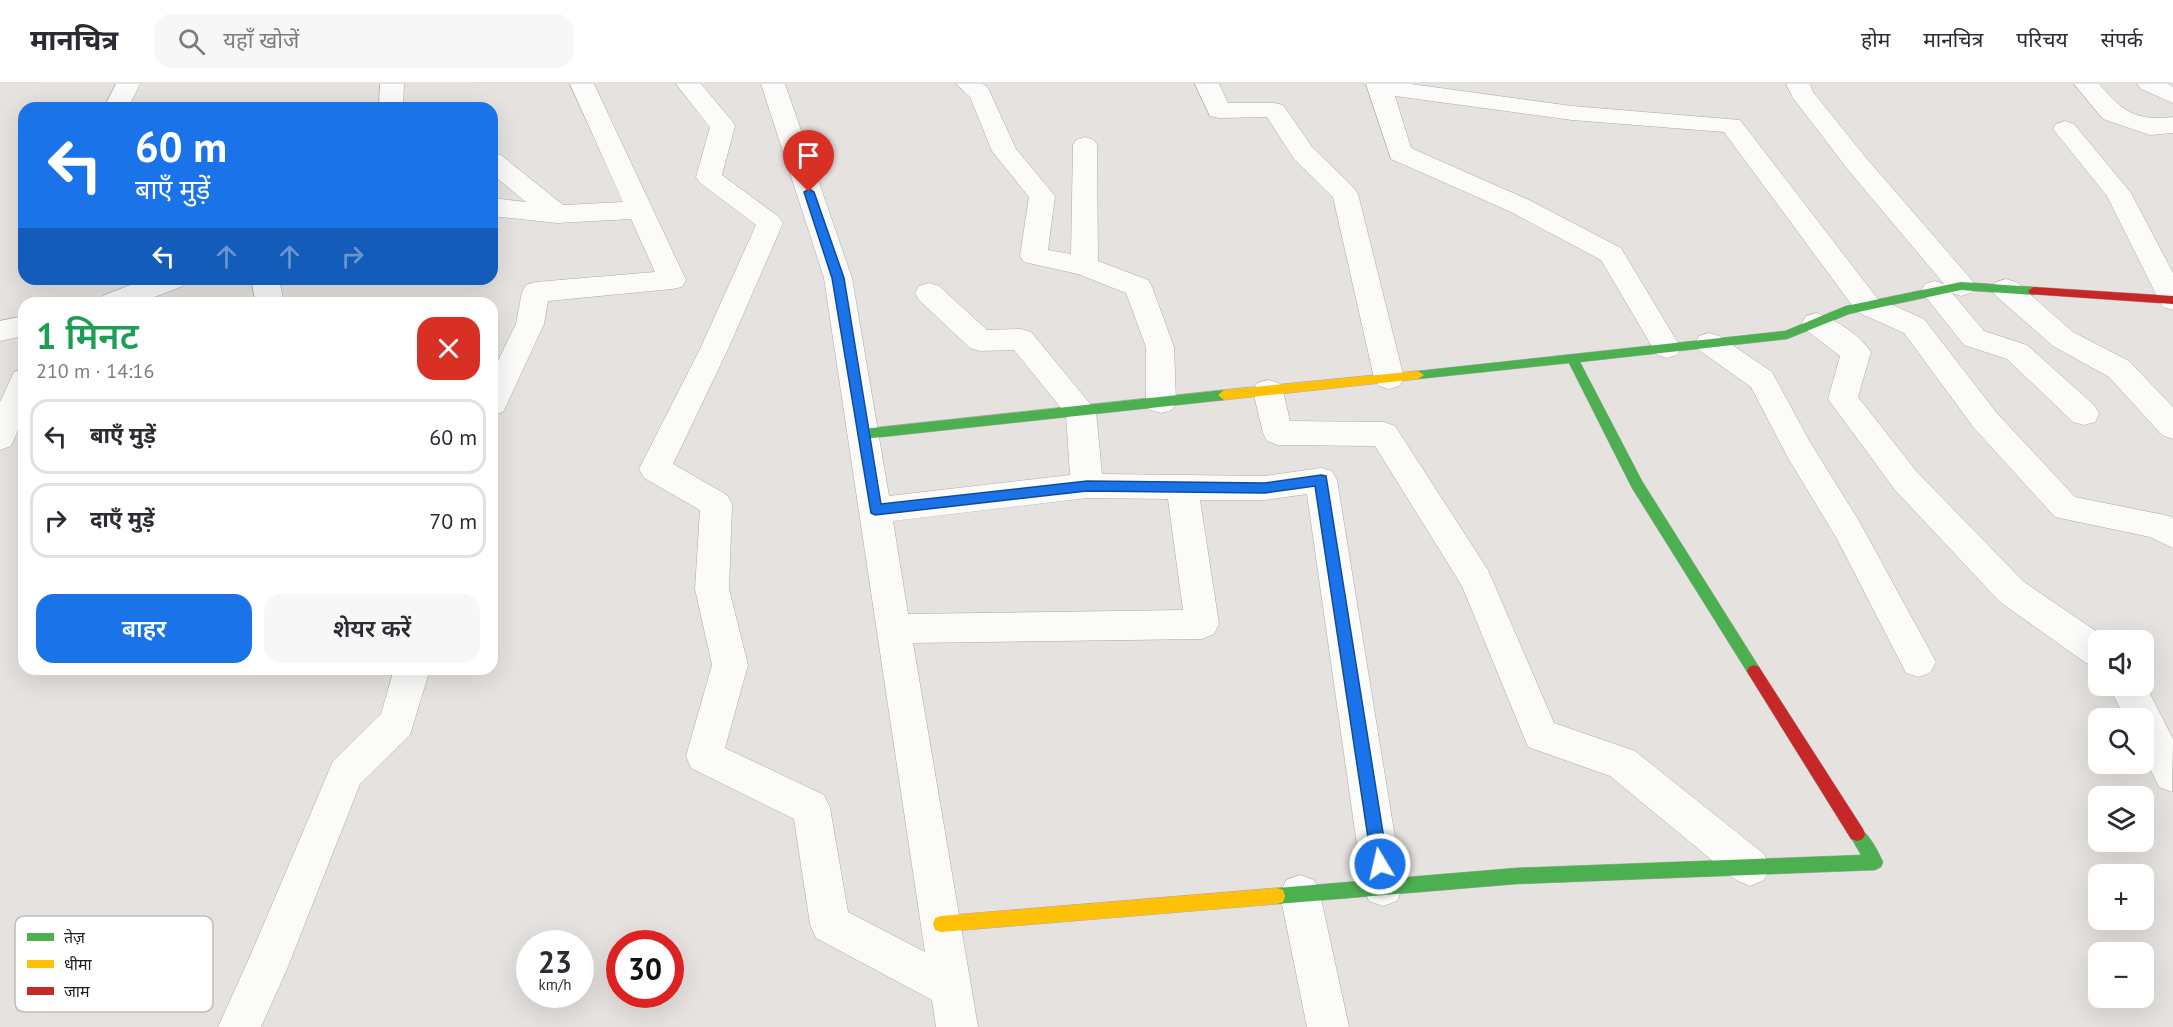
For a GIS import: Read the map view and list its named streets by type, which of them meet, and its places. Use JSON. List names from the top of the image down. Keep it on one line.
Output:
{"legend":["तेज़","धीमा","जाम"],"page":{"header":"मानचित्र","search":"यहाँ खोजें","nav":["होम","मानचित्र","परिचय","संपर्क"],"turn":["60 m","बाएँ मुड़ें"],"heading":["1 मिनट","210 m · 14:16"],"list":[{"name":"बाएँ मुड़ें","value":"60 m"},{"name":"दाएँ मुड़ें","value":"70 m"}],"buttons":["बाहर","शेयर करें"],"map_buttons":["+","−"],"speed":"23 km/h","limit":"30"}}
